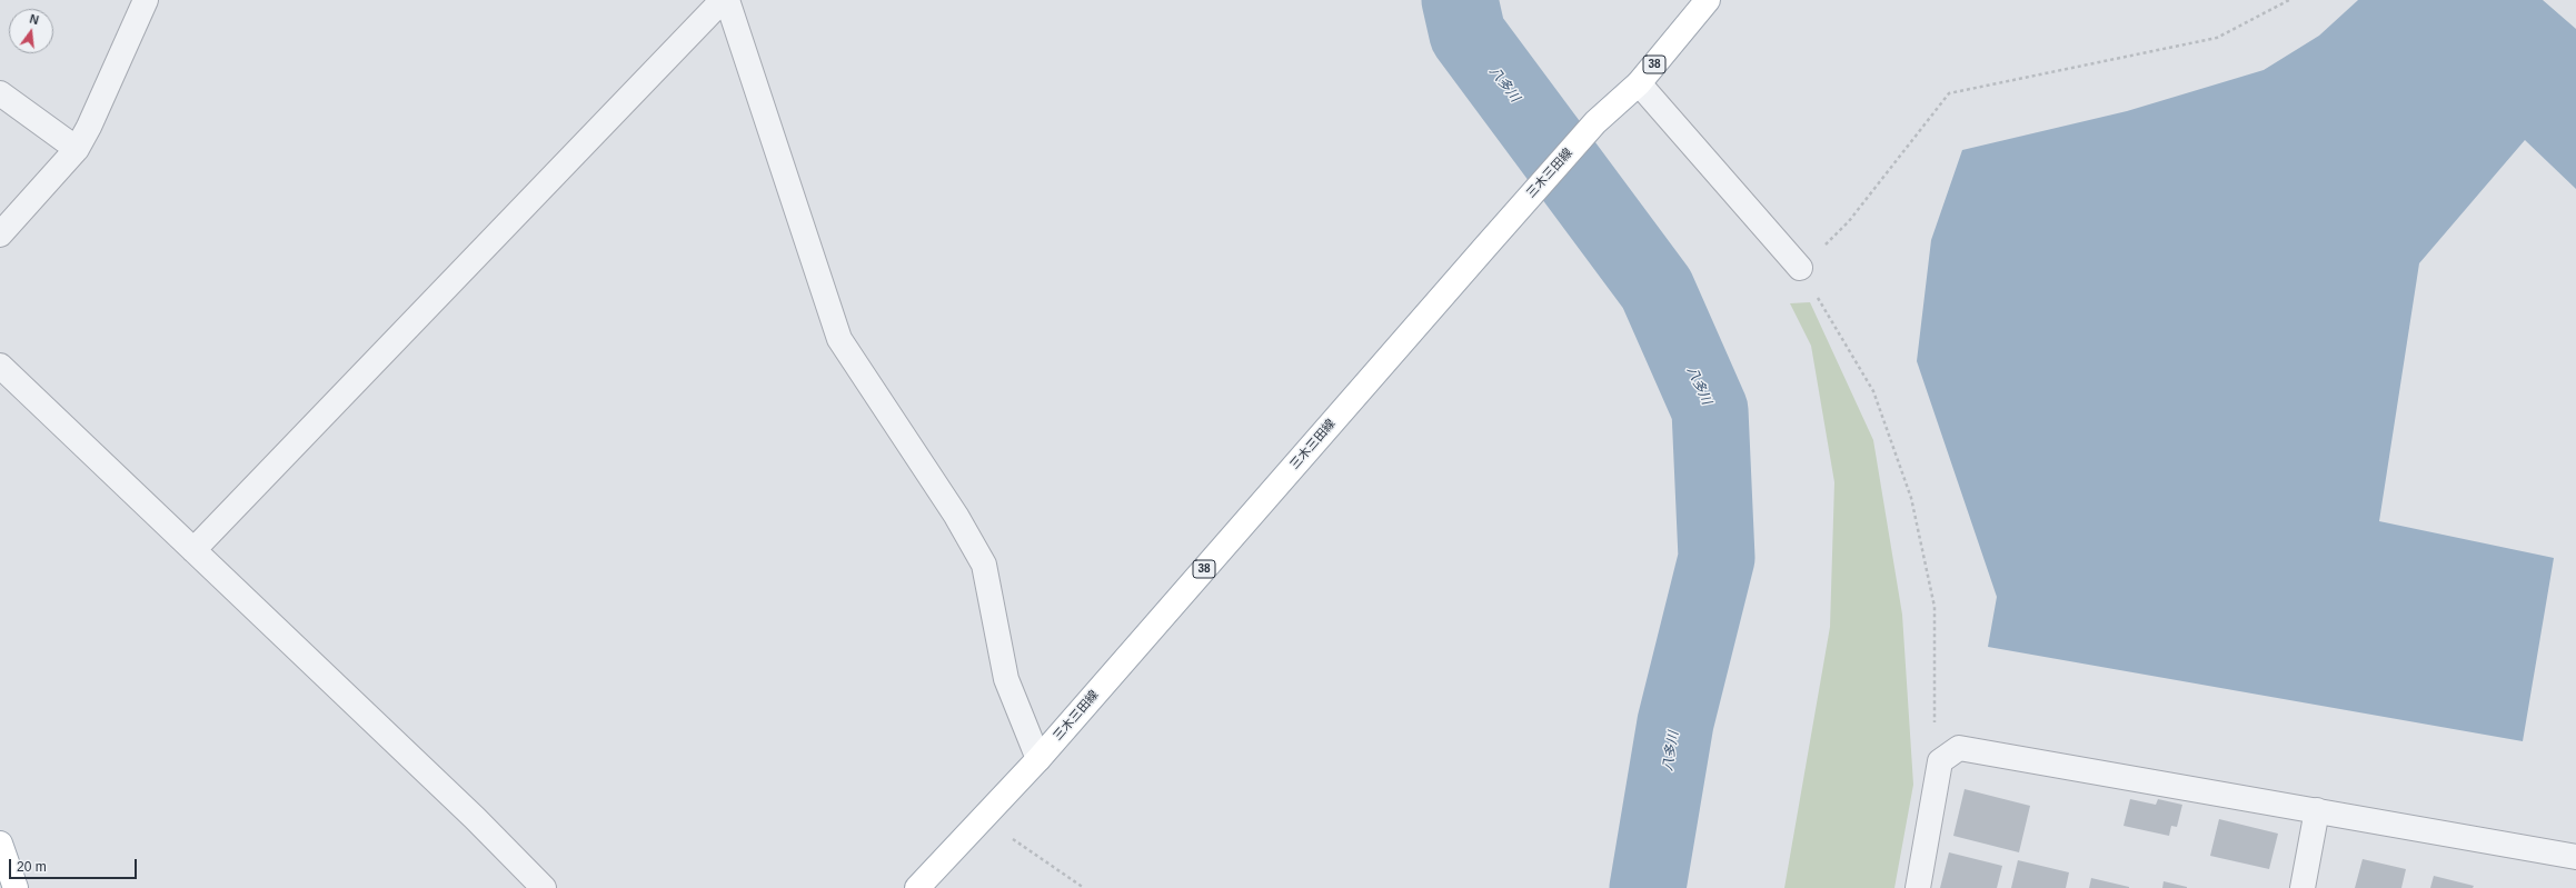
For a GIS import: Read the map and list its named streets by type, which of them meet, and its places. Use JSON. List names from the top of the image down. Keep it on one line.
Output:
{"streets":{"main road":["38","三木三田線"]},"water":["八多川"],"scale_bar":"20 m","north":"top"}
